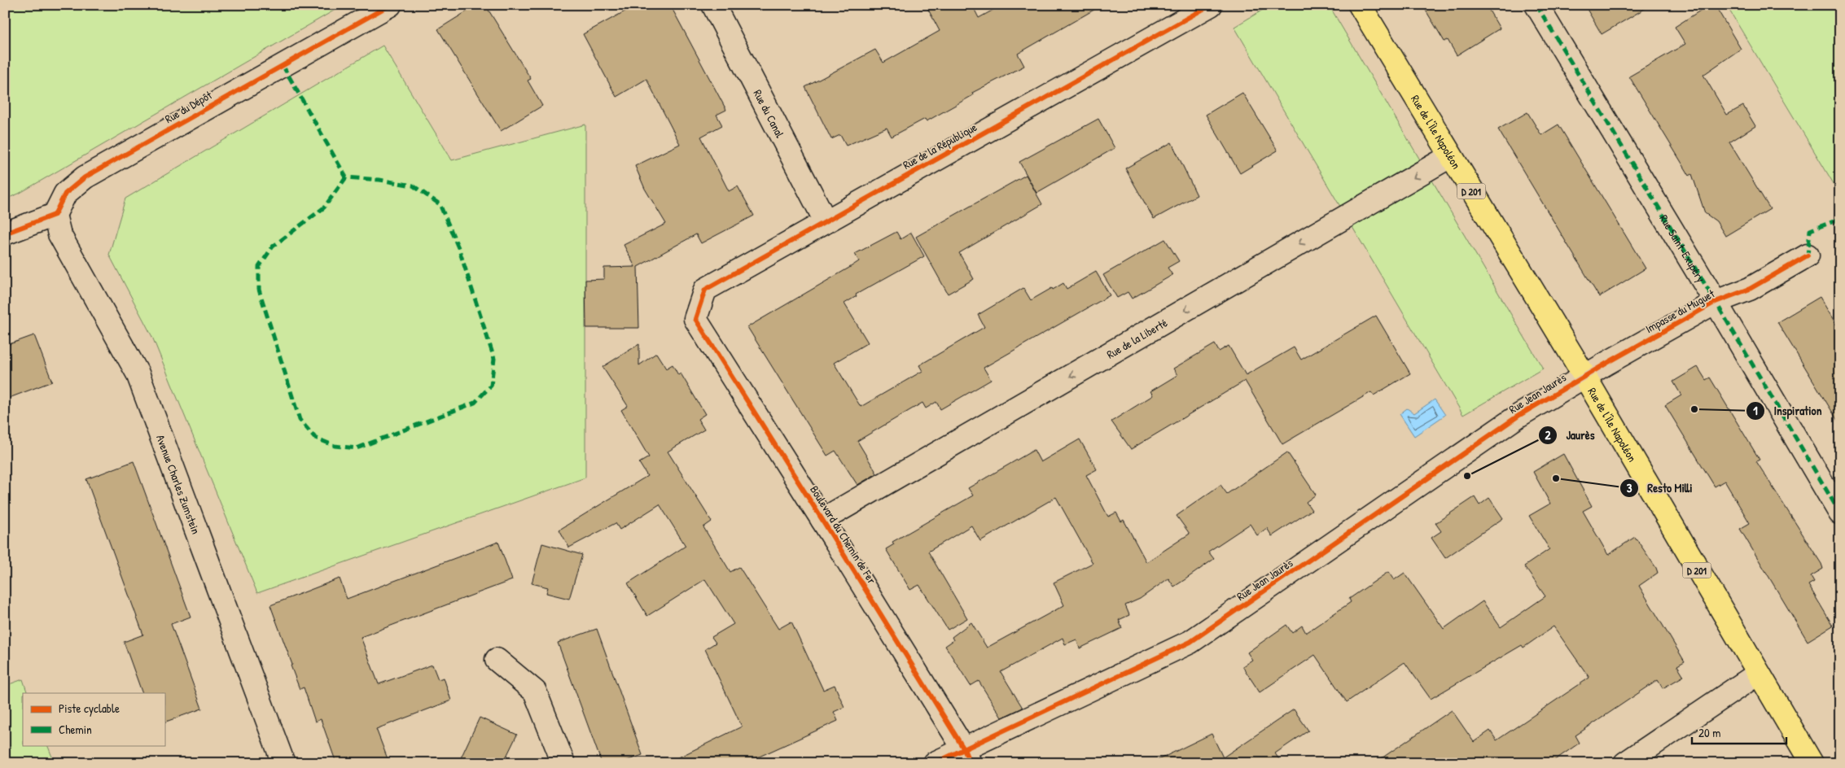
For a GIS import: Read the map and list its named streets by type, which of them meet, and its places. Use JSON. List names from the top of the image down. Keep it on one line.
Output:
{"streets":{"main road":["Rue de l'Île Napoléon","D 201"],"street":["Rue du Dépôt","Rue du Canal","Rue de la République","Rue Saint-Exupéry","Impasse du Muguet","Rue de la Liberté","Rue Jean Jaurès","Avenue Charles Zumstein","Boulevard du Chemin de Fer"]},"crossings":[["Rue du Dépôt","Avenue Charles Zumstein"],["Rue du Canal","Rue de la République"],["Rue de l'Île Napoléon","Impasse du Muguet"],["Rue de l'Île Napoléon","Rue de la Liberté"],["Rue de l'Île Napoléon","Rue Jean Jaurès"],["Rue de la République","Boulevard du Chemin de Fer"],["Rue Saint-Exupéry","Impasse du Muguet"],["Impasse du Muguet","Rue Jean Jaurès"],["Rue de la Liberté","Boulevard du Chemin de Fer"],["Rue Jean Jaurès","Boulevard du Chemin de Fer"]],"one_way":["Rue de la Liberté"],"places":["Inspiration","Jaurès","Resto Milli"],"legend":["Piste cyclable","Chemin"],"scale_bar":"20 m"}
